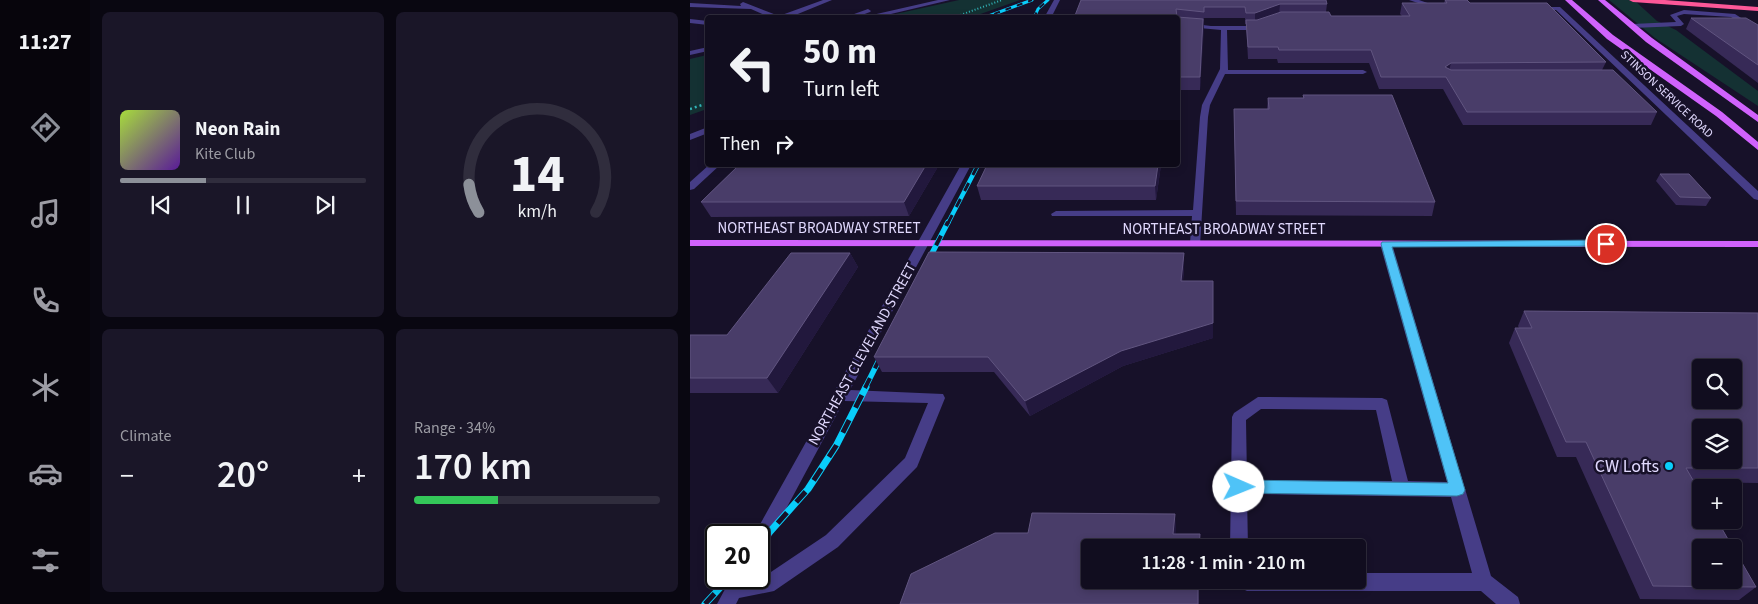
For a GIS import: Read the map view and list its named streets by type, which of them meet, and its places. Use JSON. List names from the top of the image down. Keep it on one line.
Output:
{"streets":{"main road":["NORTHEAST BROADWAY STREET"],"street":["STINSON SERVICE ROAD","NORTHEAST CLEVELAND STREET"]},"crossings":[["NORTHEAST BROADWAY STREET","NORTHEAST CLEVELAND STREET"]],"places":["CW Lofts"],"page":{"tabs":"11:27","turn":["50 m","Turn left"],"song":["Neon Rain","Kite Club"],"then":"Then","tile":["Climate",["Range · 34%","170 km"]],"map_buttons":["+","−"],"heat":["−","20°","+"],"limit":"20","trip":"11:28 · 1 min · 210 m","gauge":["14","km/h"]}}
